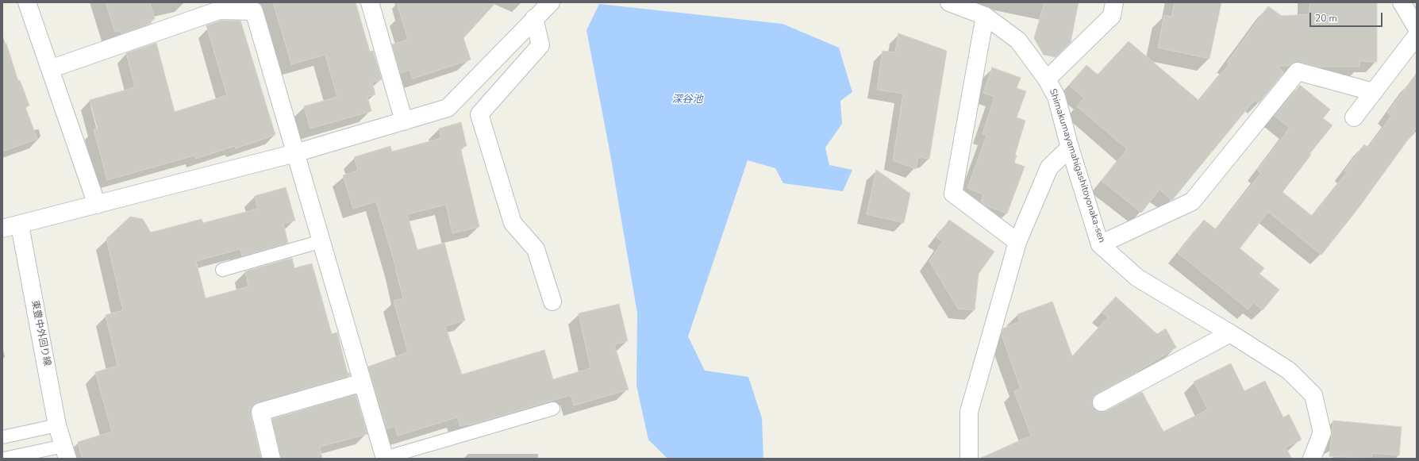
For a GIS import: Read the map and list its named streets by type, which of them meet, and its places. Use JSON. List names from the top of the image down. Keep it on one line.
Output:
{"streets":{"street":["Shimakumayamahigashitoyonaka-sen","東豊中外回り線"]},"water":["深谷池"],"scale_bar":"20 m"}
